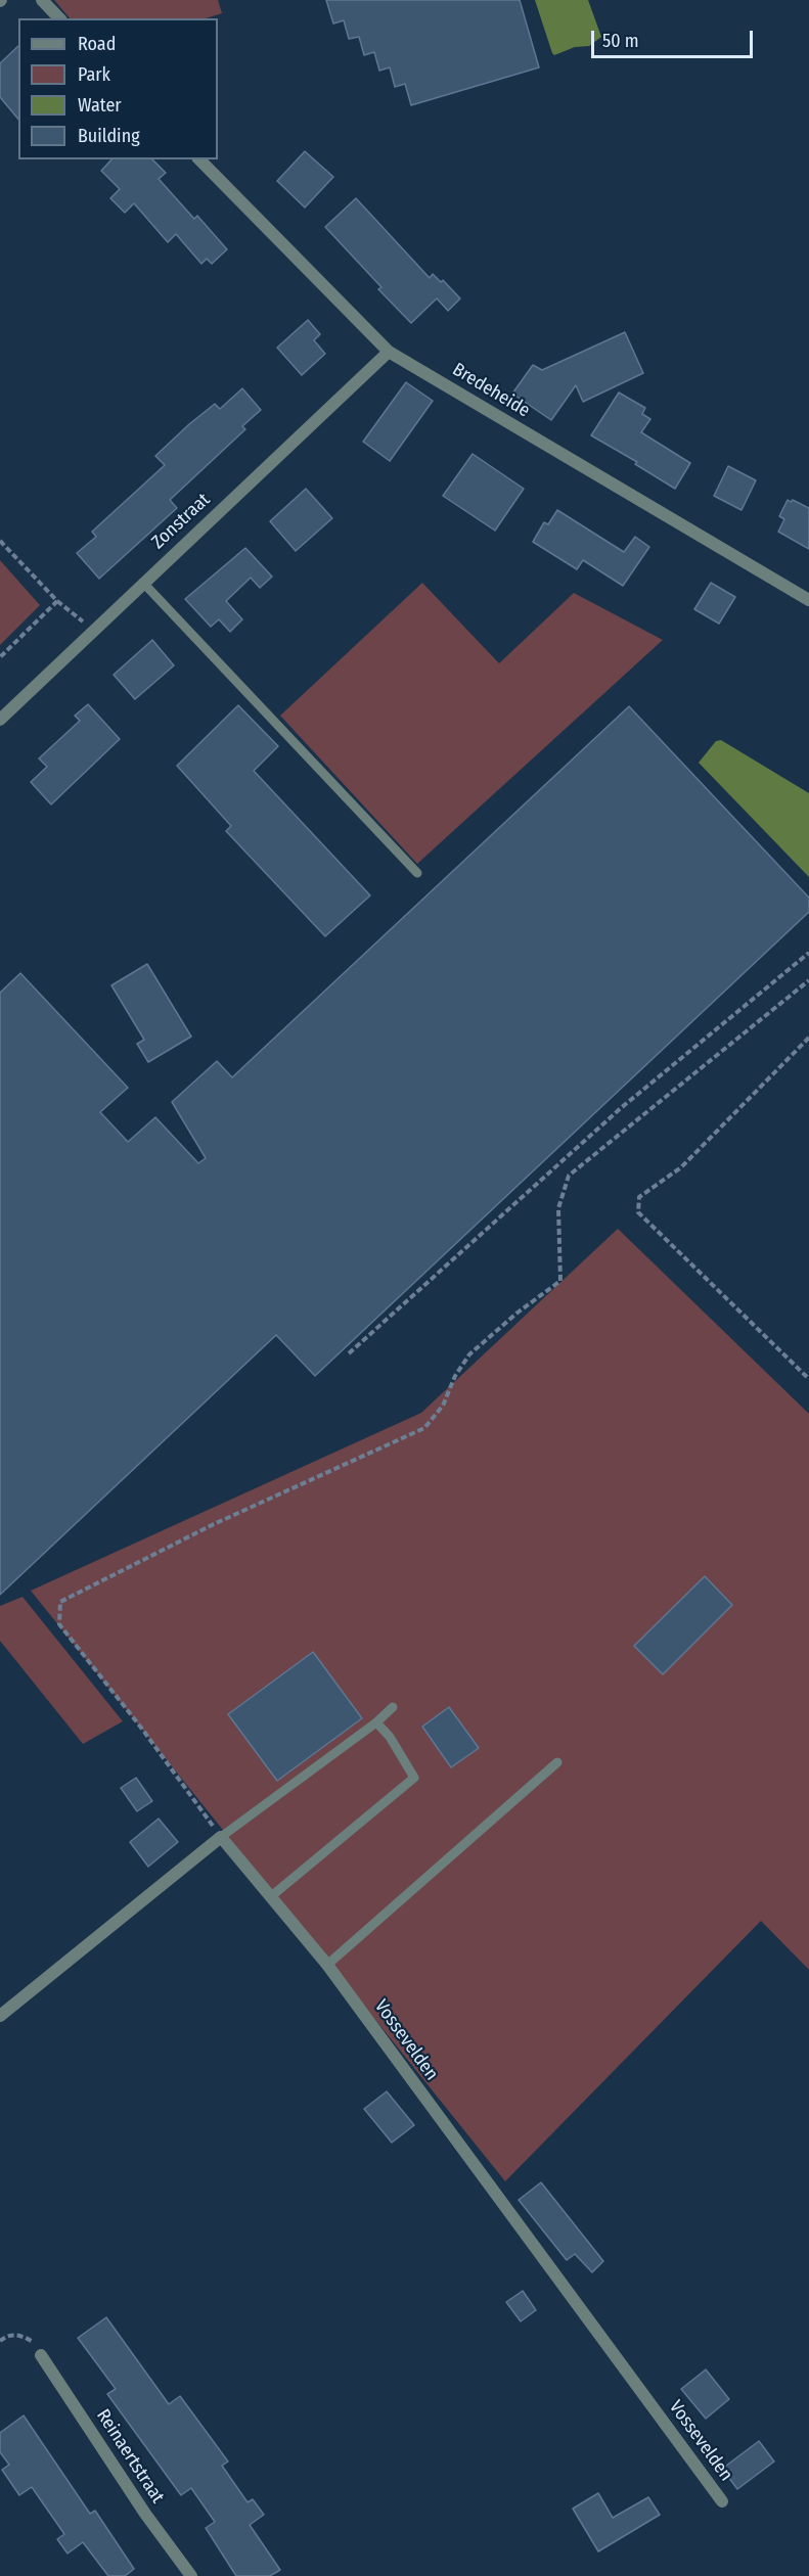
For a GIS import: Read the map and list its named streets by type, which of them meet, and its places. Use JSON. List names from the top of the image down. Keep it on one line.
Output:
{"streets":{"street":["Bredeheide","Zonstraat","Vossevelden","Reinaertstraat"]},"crossings":[["Bredeheide","Zonstraat"]],"legend":["Road","Park","Water","Building"],"scale_bar":"50 m"}
